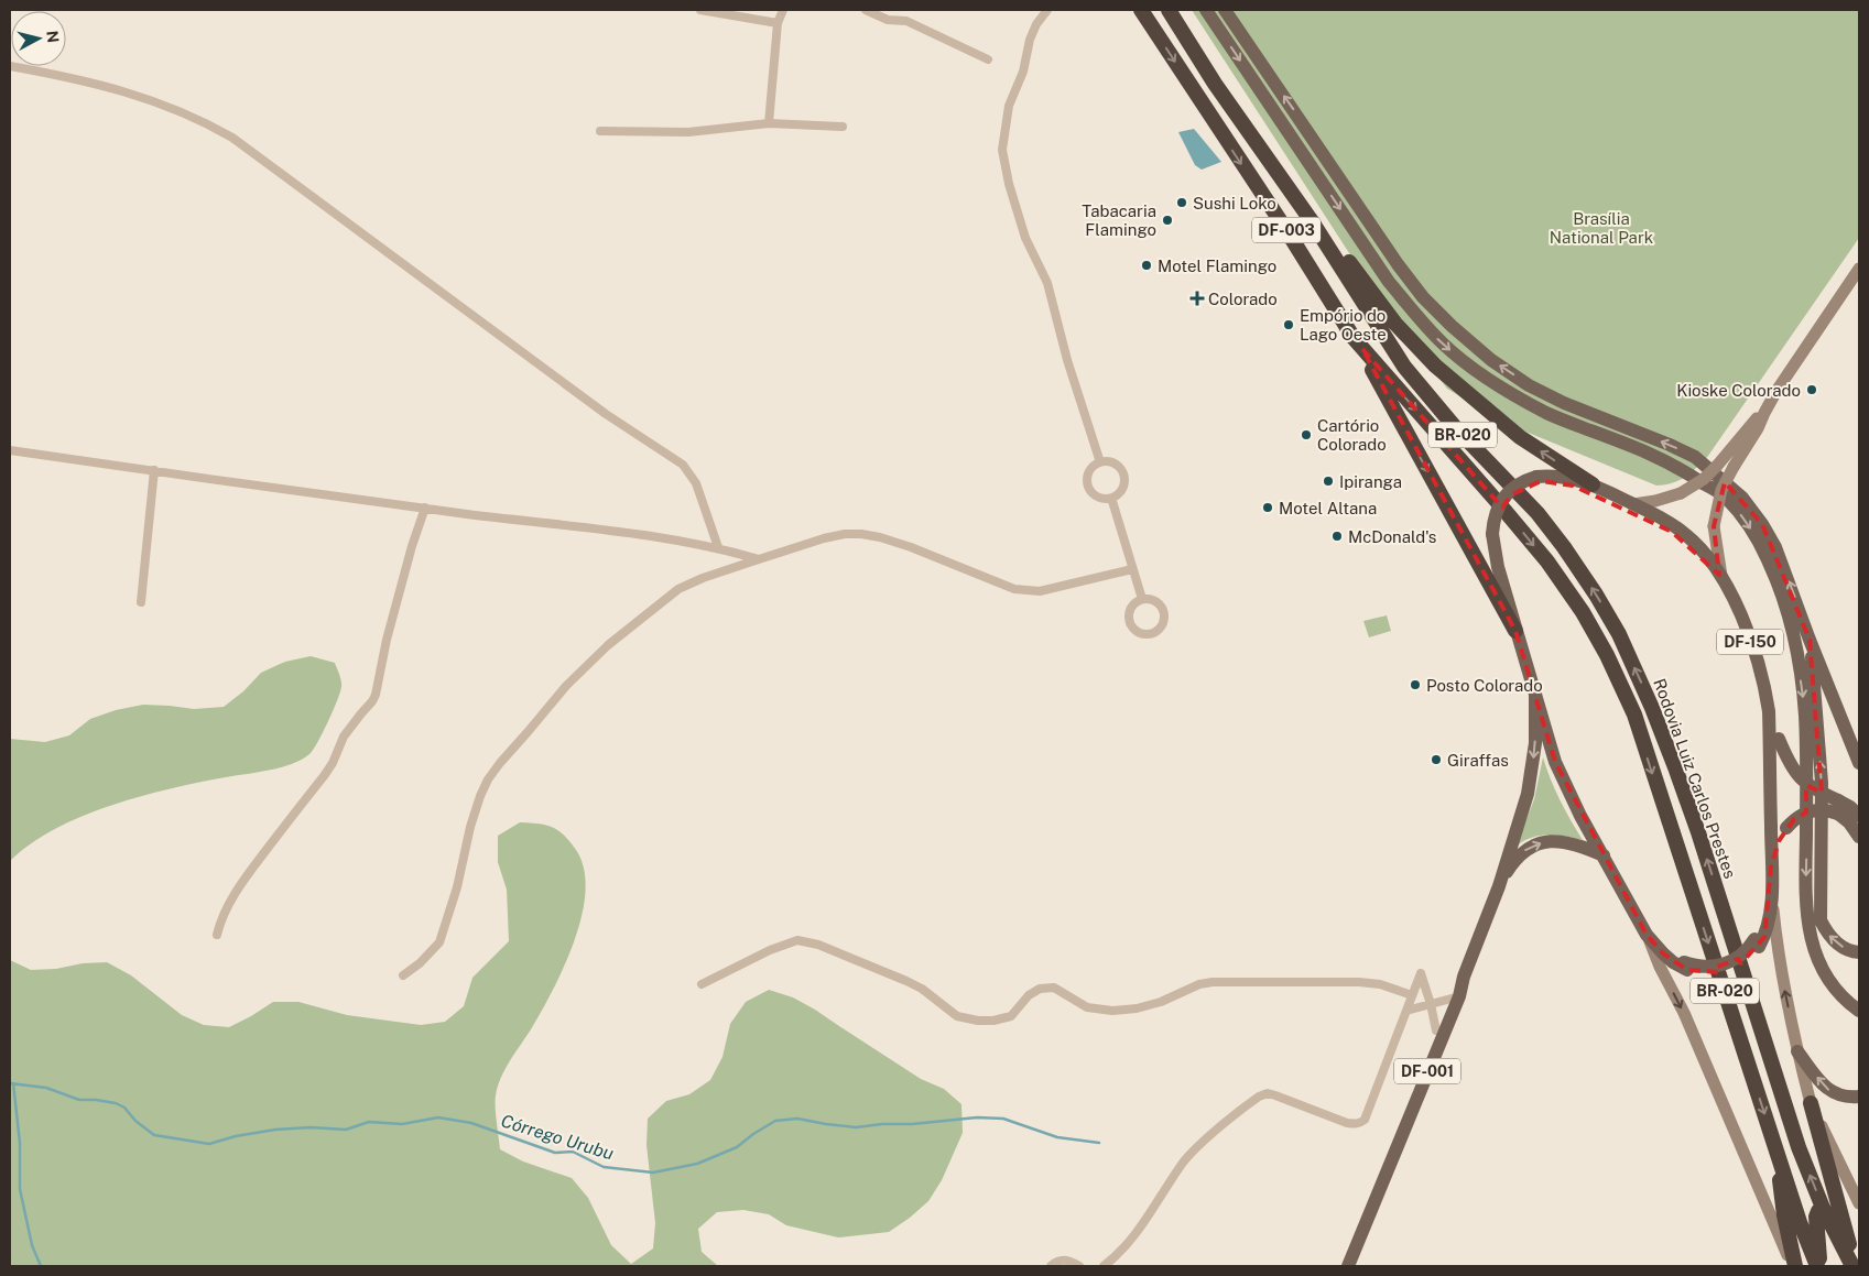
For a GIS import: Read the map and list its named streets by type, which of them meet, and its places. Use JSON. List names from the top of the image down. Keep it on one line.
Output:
{"streets":{"highway":["DF-003","BR-020","Rodovia Luiz Carlos Prestes"],"main road":["DF-150","DF-001"]},"crossings":[["DF-003","BR-020"],["DF-003","Rodovia Luiz Carlos Prestes"]],"water":["Córrego Urubu"],"parks":["Brasília National Park"],"places":{"other":["Sushi Loko","Tabacaria Flamingo","Motel Flamingo","Empório do Lago Oeste","Kioske Colorado","Cartório Colorado","Ipiranga","Motel Altana","McDonald's","Posto Colorado","Giraffas"],"health":["Colorado"]},"north":"right"}
